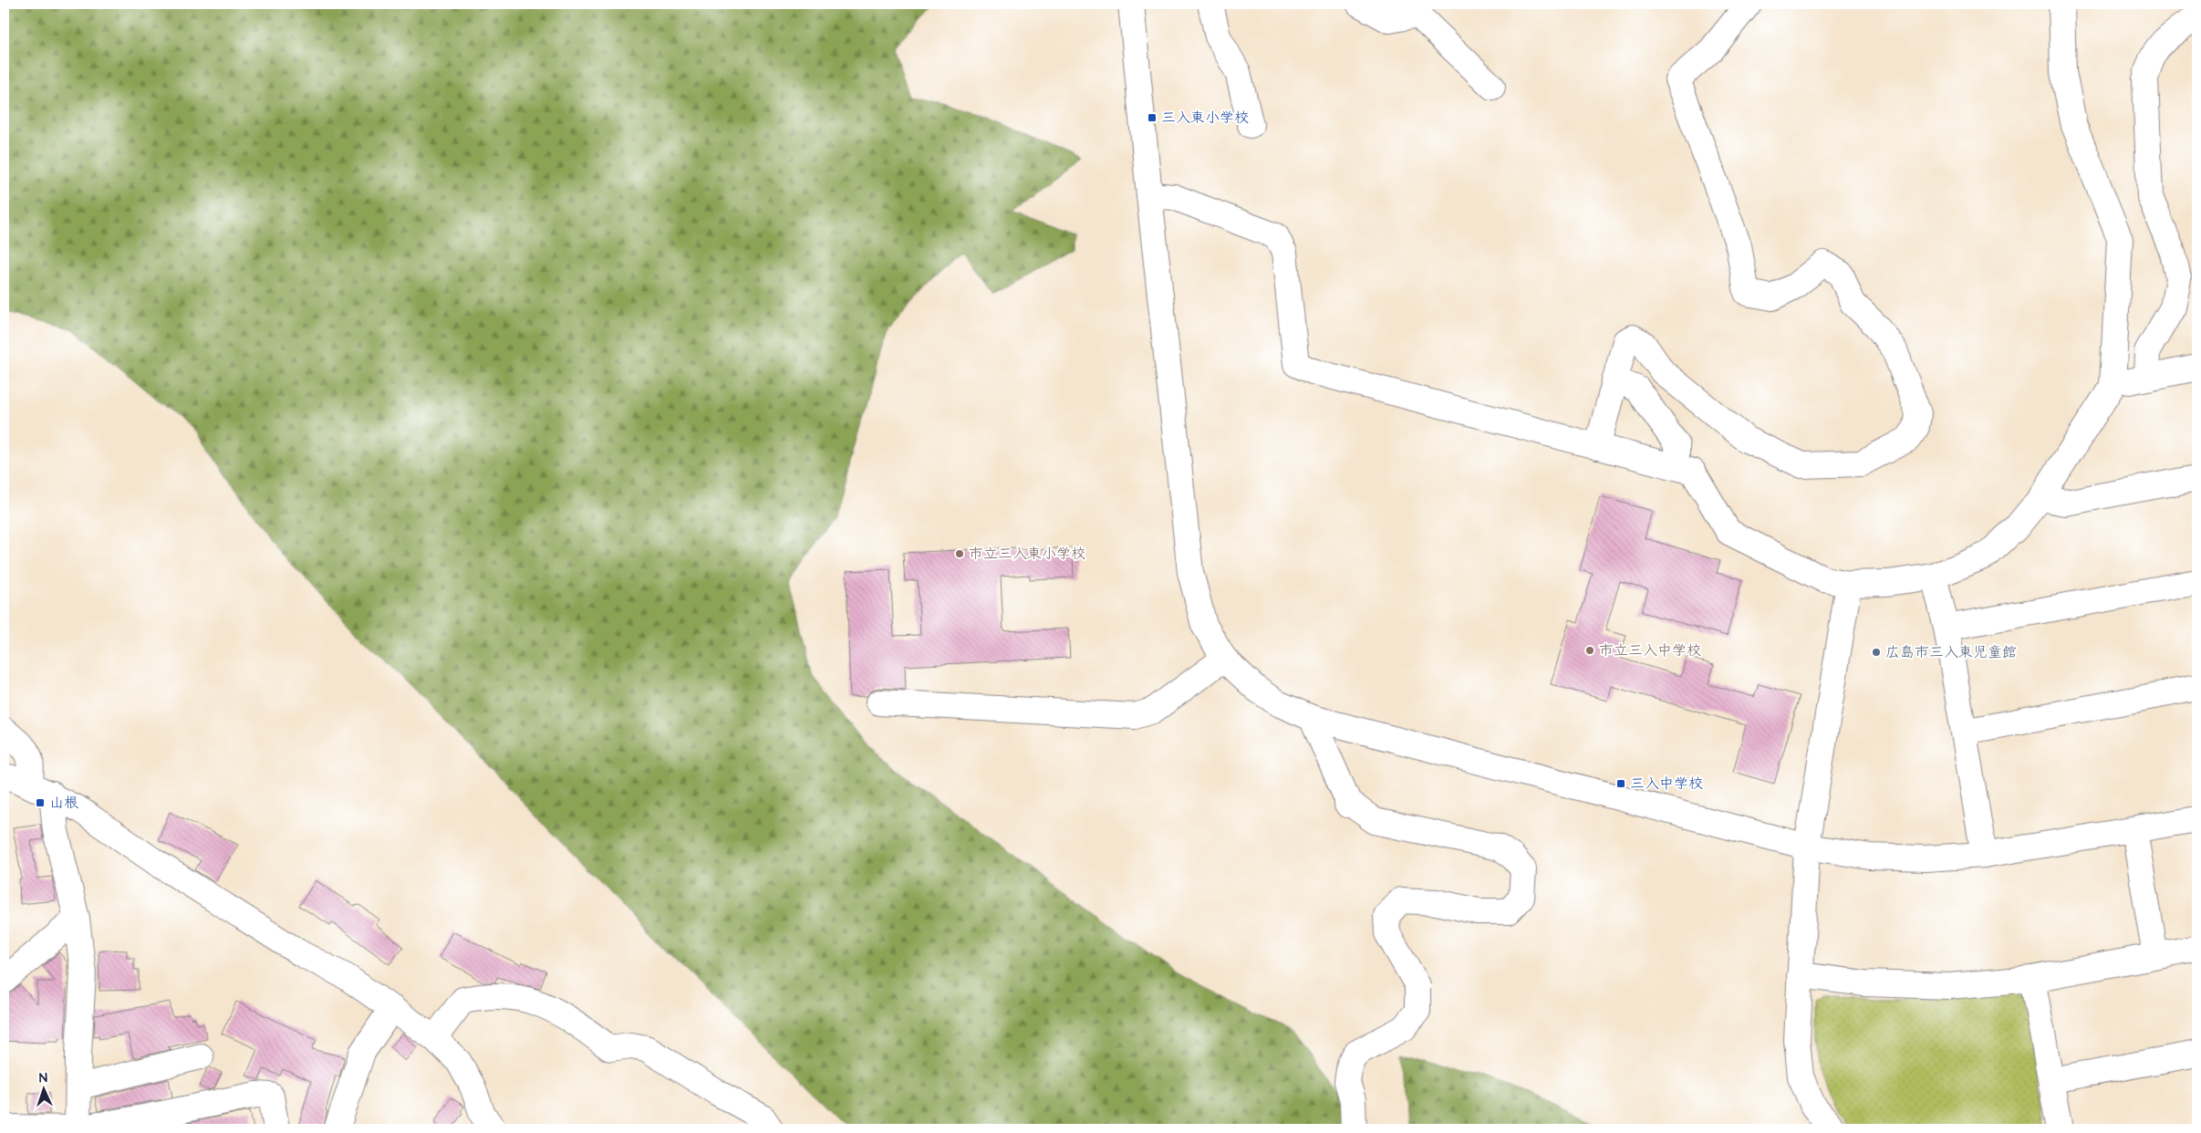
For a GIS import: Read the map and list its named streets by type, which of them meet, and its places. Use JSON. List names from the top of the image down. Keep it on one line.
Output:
{"places":{"transit":["三入東小学校","三入中学校","山根"],"other":["市立三入東小学校","市立三入中学校","広島市三入東児童館"]},"north":"top"}
